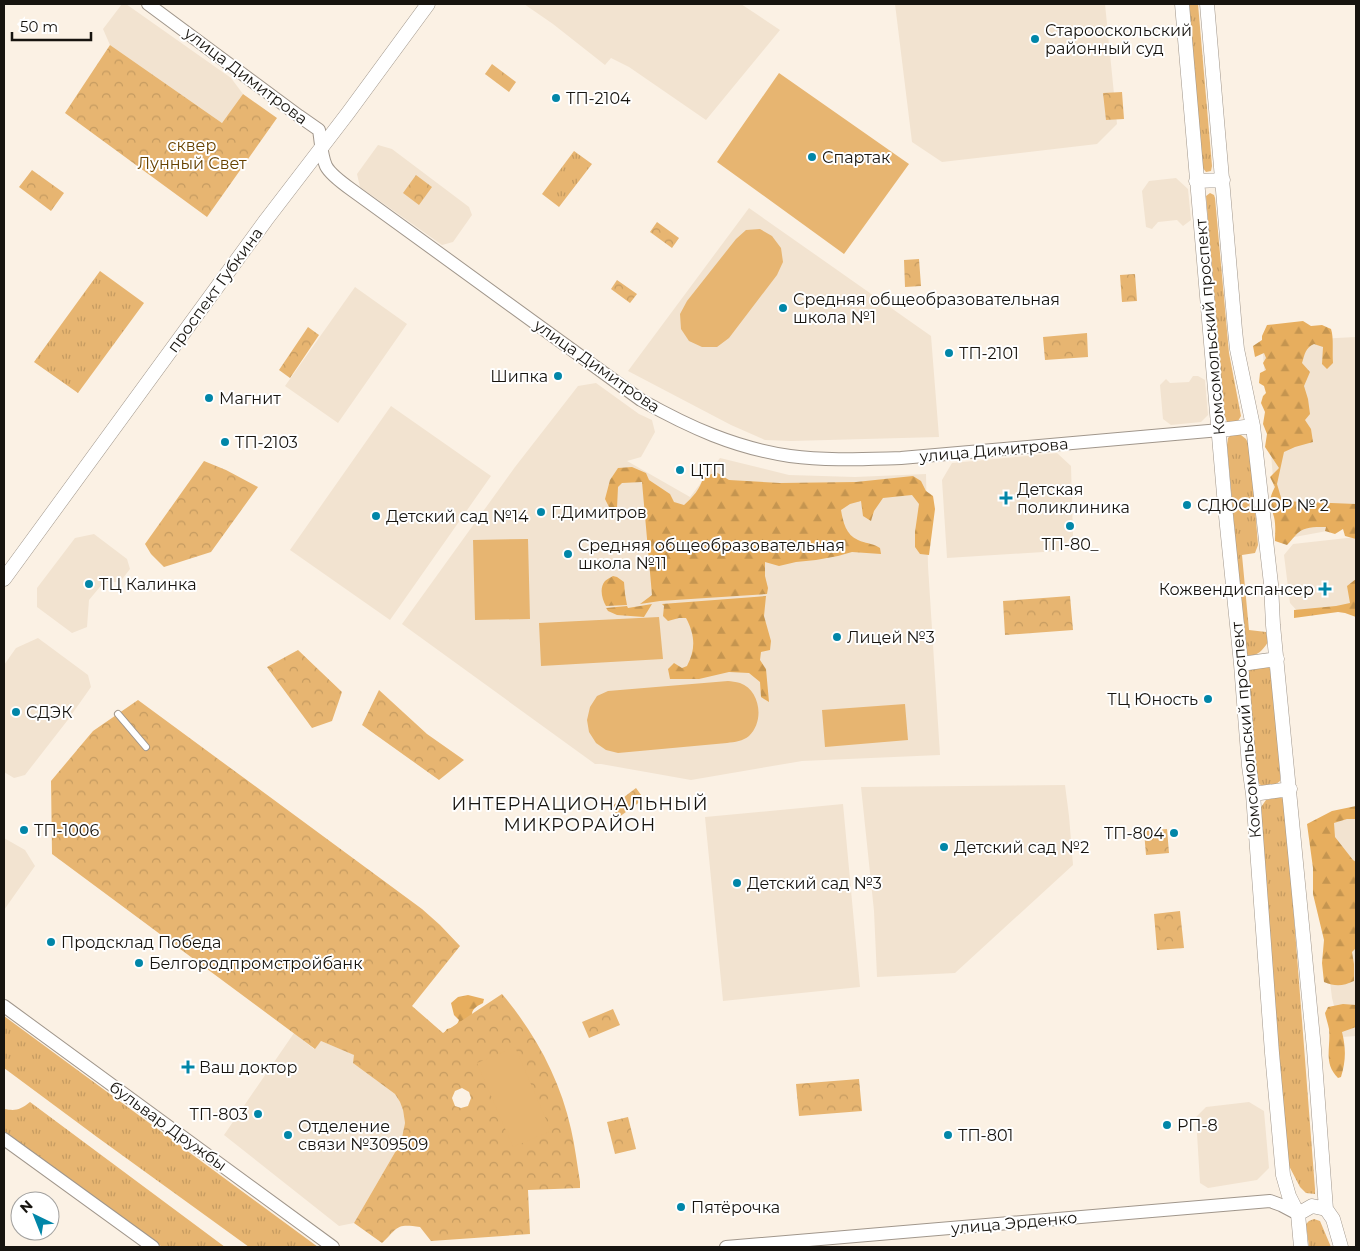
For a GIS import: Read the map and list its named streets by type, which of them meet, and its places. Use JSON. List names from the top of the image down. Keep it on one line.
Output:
{"streets":{"main road":["улица Димитрова","проспект Губкина","Комсомольский проспект","бульвар Дружбы","улица Эрденко"]},"crossings":[["улица Димитрова","проспект Губкина"],["улица Димитрова","Комсомольский проспект"],["Комсомольский проспект","улица Эрденко"]],"districts":["ИНТЕРНАЦИОНАЛЬНЫЙ МИКРОРАЙОН"],"parks":["сквер Лунный Свет"],"places":{"other":["Старооскольский районный суд","ТП-2104","Спартак","Средняя общеобразовательная школа №1","ТП-2101","Шипка","Магнит","ТП-2103","ЦТП","СДЮСШОР № 2","Г.Димитров","Детский сад №14","ТП-80_","Cредняя общеобразовательная школа №11","ТЦ Калинка","Лицей №3","ТЦ Юность","СДЭК","ТП-1006","ТП-804","Детский сад №2","Детский сад №3","Продсклад Победа","Белгородпромстройбанк","ТП-803","РП-8","Отделение связи №309509","ТП-801","Пятёрочка"],"health":["Детская поликлиника","Кожвендиспансер","Ваш доктор"]},"scale_bar":"50 m","north":"top left"}
